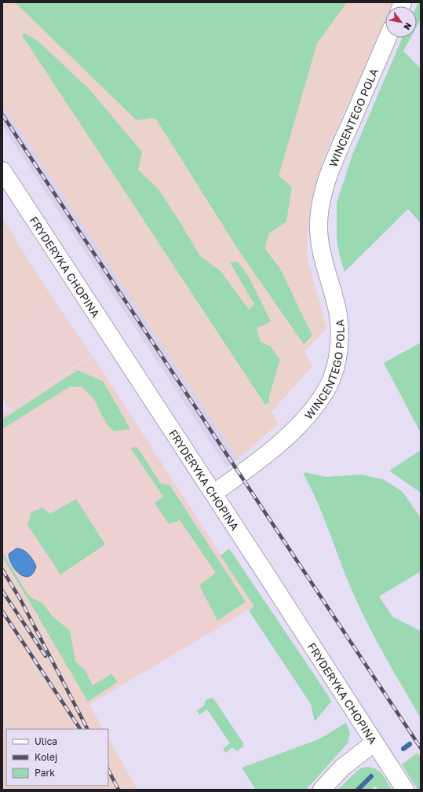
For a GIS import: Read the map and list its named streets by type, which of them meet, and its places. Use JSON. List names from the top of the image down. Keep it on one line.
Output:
{"streets":{"street":["WINCENTEGO POLA","FRYDERYKA CHOPINA"]},"crossings":[["WINCENTEGO POLA","FRYDERYKA CHOPINA"]],"legend":["Ulica","Kolej","Park"],"north":"bottom right"}
